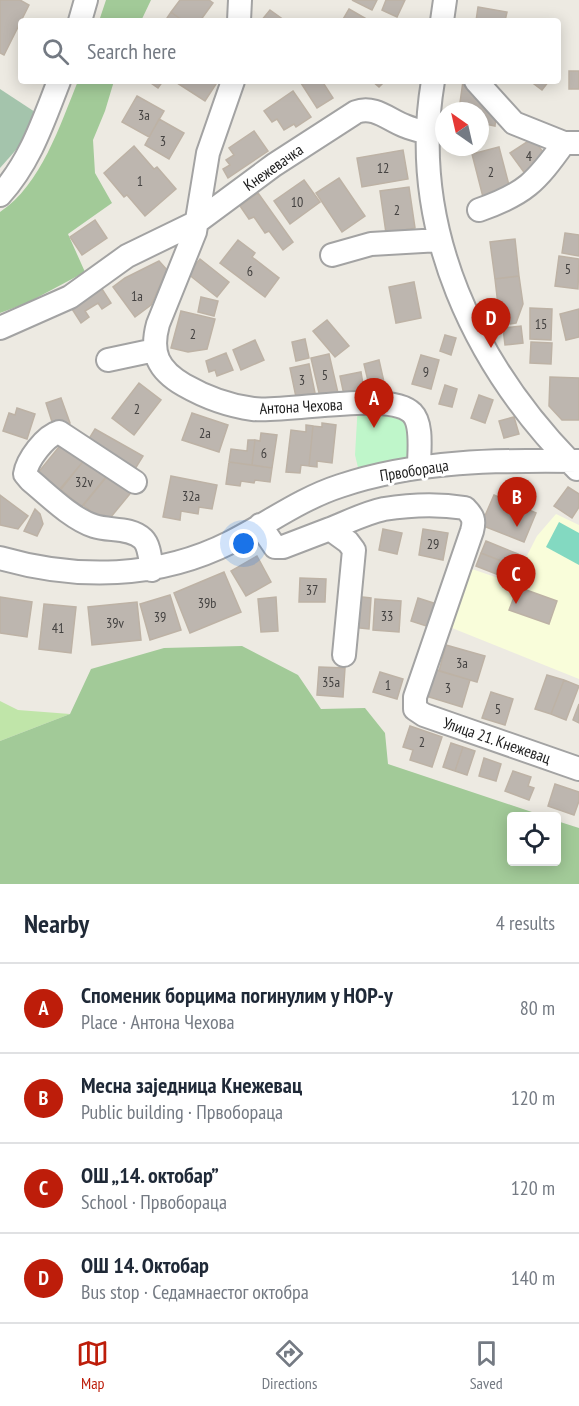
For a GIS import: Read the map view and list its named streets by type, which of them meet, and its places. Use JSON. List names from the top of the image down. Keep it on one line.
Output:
{"streets":{"street":["Кнежевачка","Антона Чехова","Првобораца","Улица 21. Кнежевац"]},"crossings":[["Антона Чехова","Првобораца"],["Првобораца","Улица 21. Кнежевац"]],"house_numbers":["3a","3","4","12","2","1","10","2","5","6","1a","15","2","9","5","3","2","2a","6","32v","32a","29","37","39b","33","39","39v","41","3a","35a","1","3","5","2"],"north":"top left","page":{"search":"Search here","pins":["D","A","B","C"],"heading":["Nearby","4 results"],"list":[{"mark":"A","name":"Споменик борцима погинулим у НОР-у","note":"Place · Антона Чехова","value":"80 m"},{"mark":"B","name":"Месна заједница Кнежевац","note":"Public building · Првобораца","value":"120 m"},{"mark":"C","name":"ОШ „14. октобар”","note":"School · Првобораца","value":"120 m"},{"mark":"D","name":"ОШ 14. Октобар","note":"Bus stop · Седамнаестог октобра","value":"140 m"}],"nav":["Map","Directions","Saved"]}}
